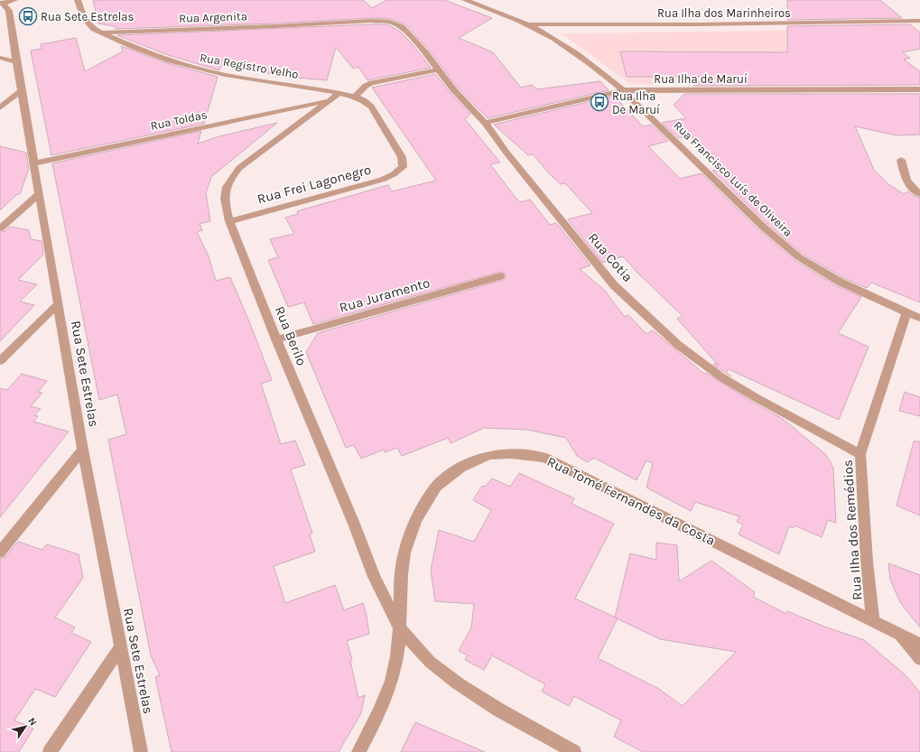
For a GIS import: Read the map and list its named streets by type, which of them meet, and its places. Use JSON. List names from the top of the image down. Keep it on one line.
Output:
{"streets":{"street":["Rua Ilha dos Marinheiros","Rua Argenita","Rua Registro Velho","Rua Ilha de Maruí","Rua Toldas","Rua Francisco Luís de Oliveira","Rua Frei Lagonegro","Rua Cotia","Rua Juramento","Rua Berilo","Rua Sete Estrelas","Rua Tomé Fernandes da Costa","Rua Ilha dos Remédios"]},"crossings":[["Rua Ilha dos Marinheiros","Rua Francisco Luís de Oliveira"],["Rua Argenita","Rua Registro Velho"],["Rua Argenita","Rua Cotia"],["Rua Registro Velho","Rua Frei Lagonegro"],["Rua Registro Velho","Rua Berilo"],["Rua Ilha de Maruí","Rua Francisco Luís de Oliveira"],["Rua Ilha de Maruí","Rua Cotia"],["Rua Toldas","Rua Berilo"],["Rua Toldas","Rua Sete Estrelas"],["Rua Francisco Luís de Oliveira","Rua Ilha dos Remédios"],["Rua Frei Lagonegro","Rua Berilo"],["Rua Cotia","Rua Ilha dos Remédios"],["Rua Juramento","Rua Berilo"],["Rua Berilo","Rua Tomé Fernandes da Costa"],["Rua Tomé Fernandes da Costa","Rua Ilha dos Remédios"]],"places":{"bus stop":["Rua Sete Estrelas","Rua Ilha De Maruí"]},"north":"top right"}
